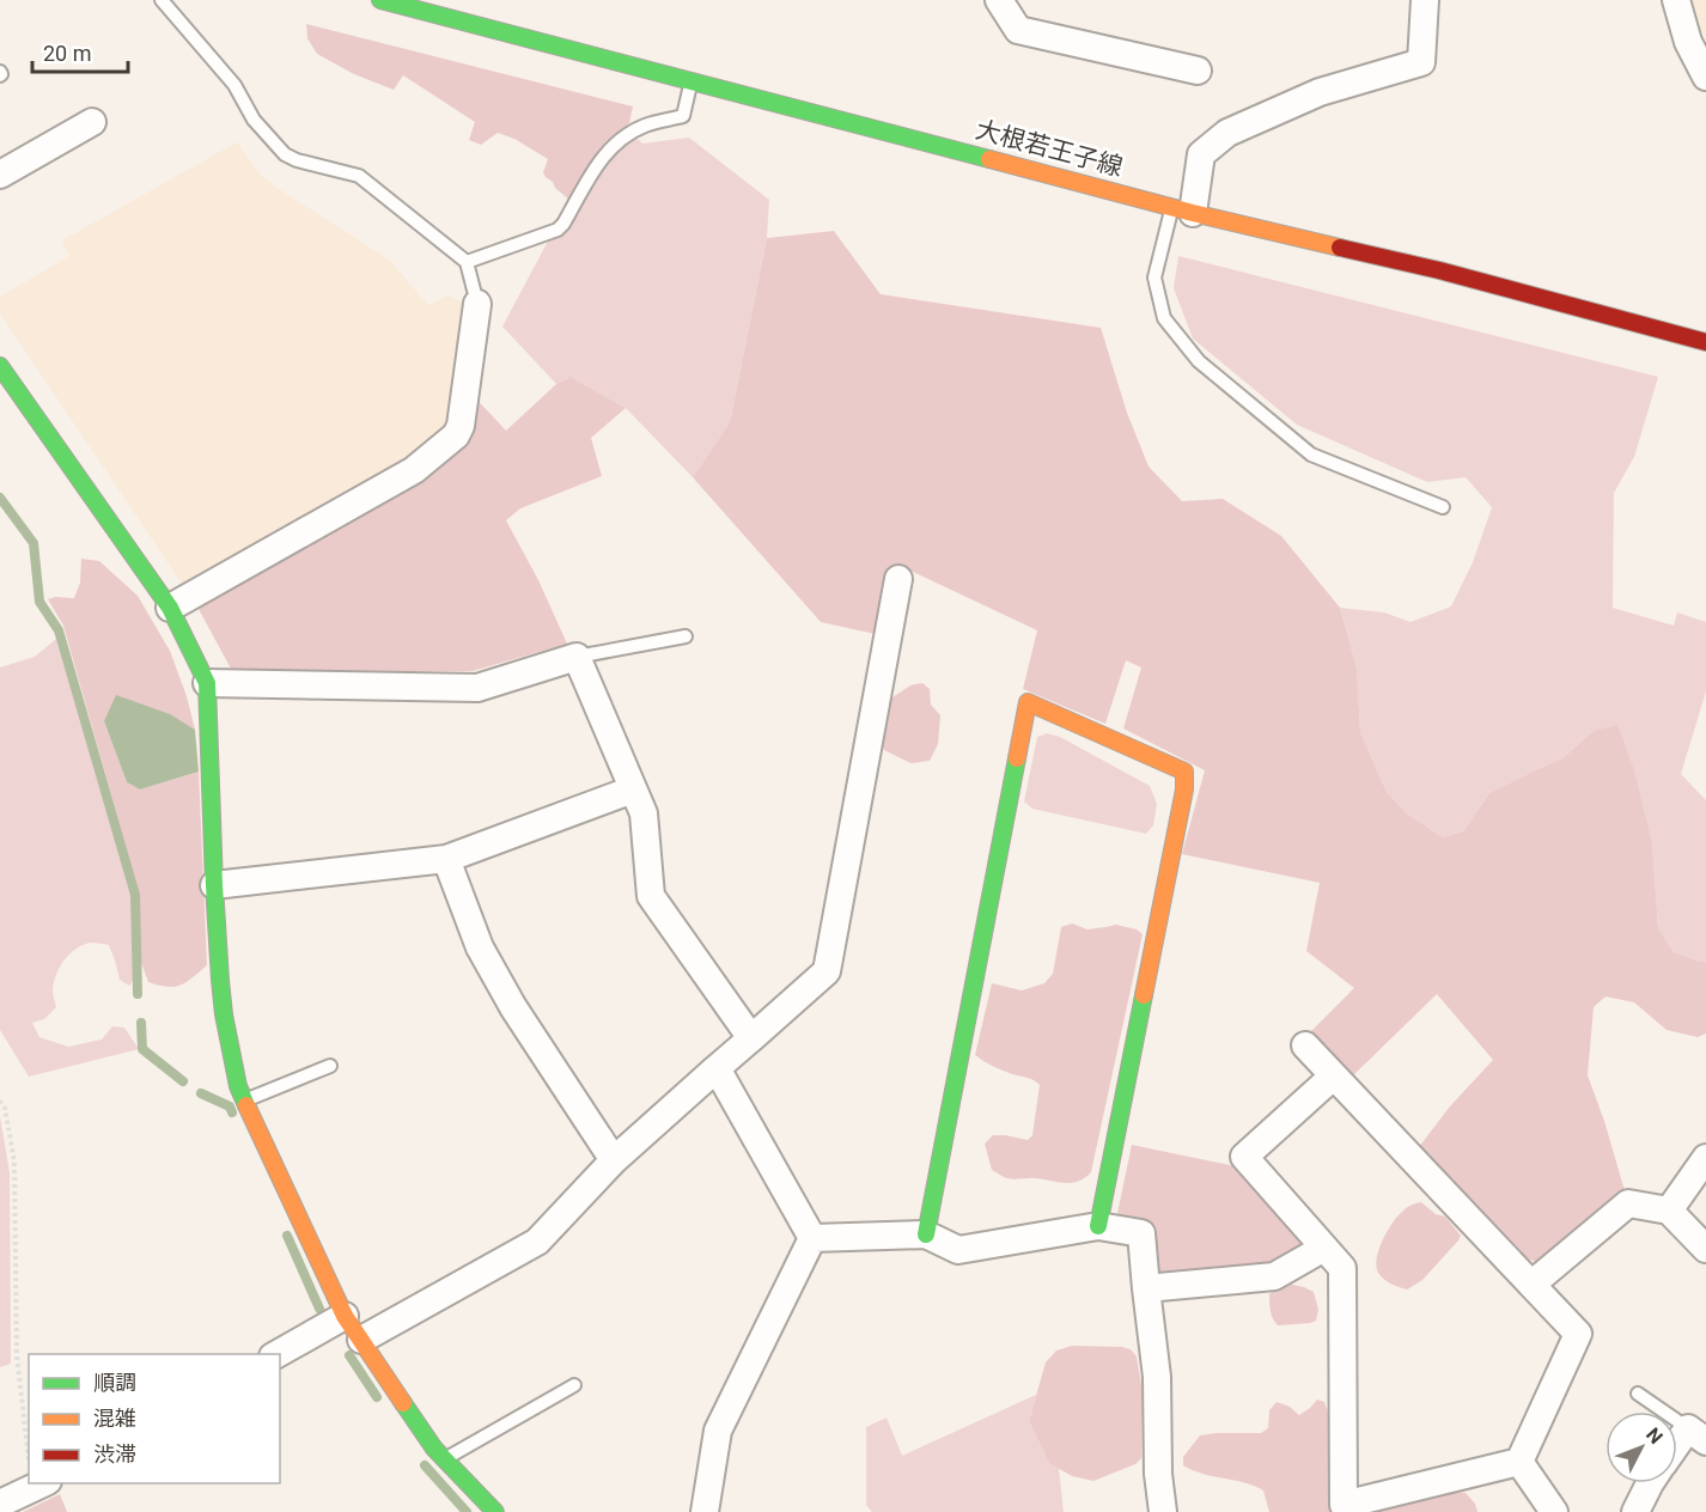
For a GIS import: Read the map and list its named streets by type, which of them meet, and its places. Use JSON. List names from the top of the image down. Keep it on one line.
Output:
{"streets":{"street":["大根若王子線"]},"legend":["順調","混雑","渋滞"],"scale_bar":"20 m","north":"top right"}
